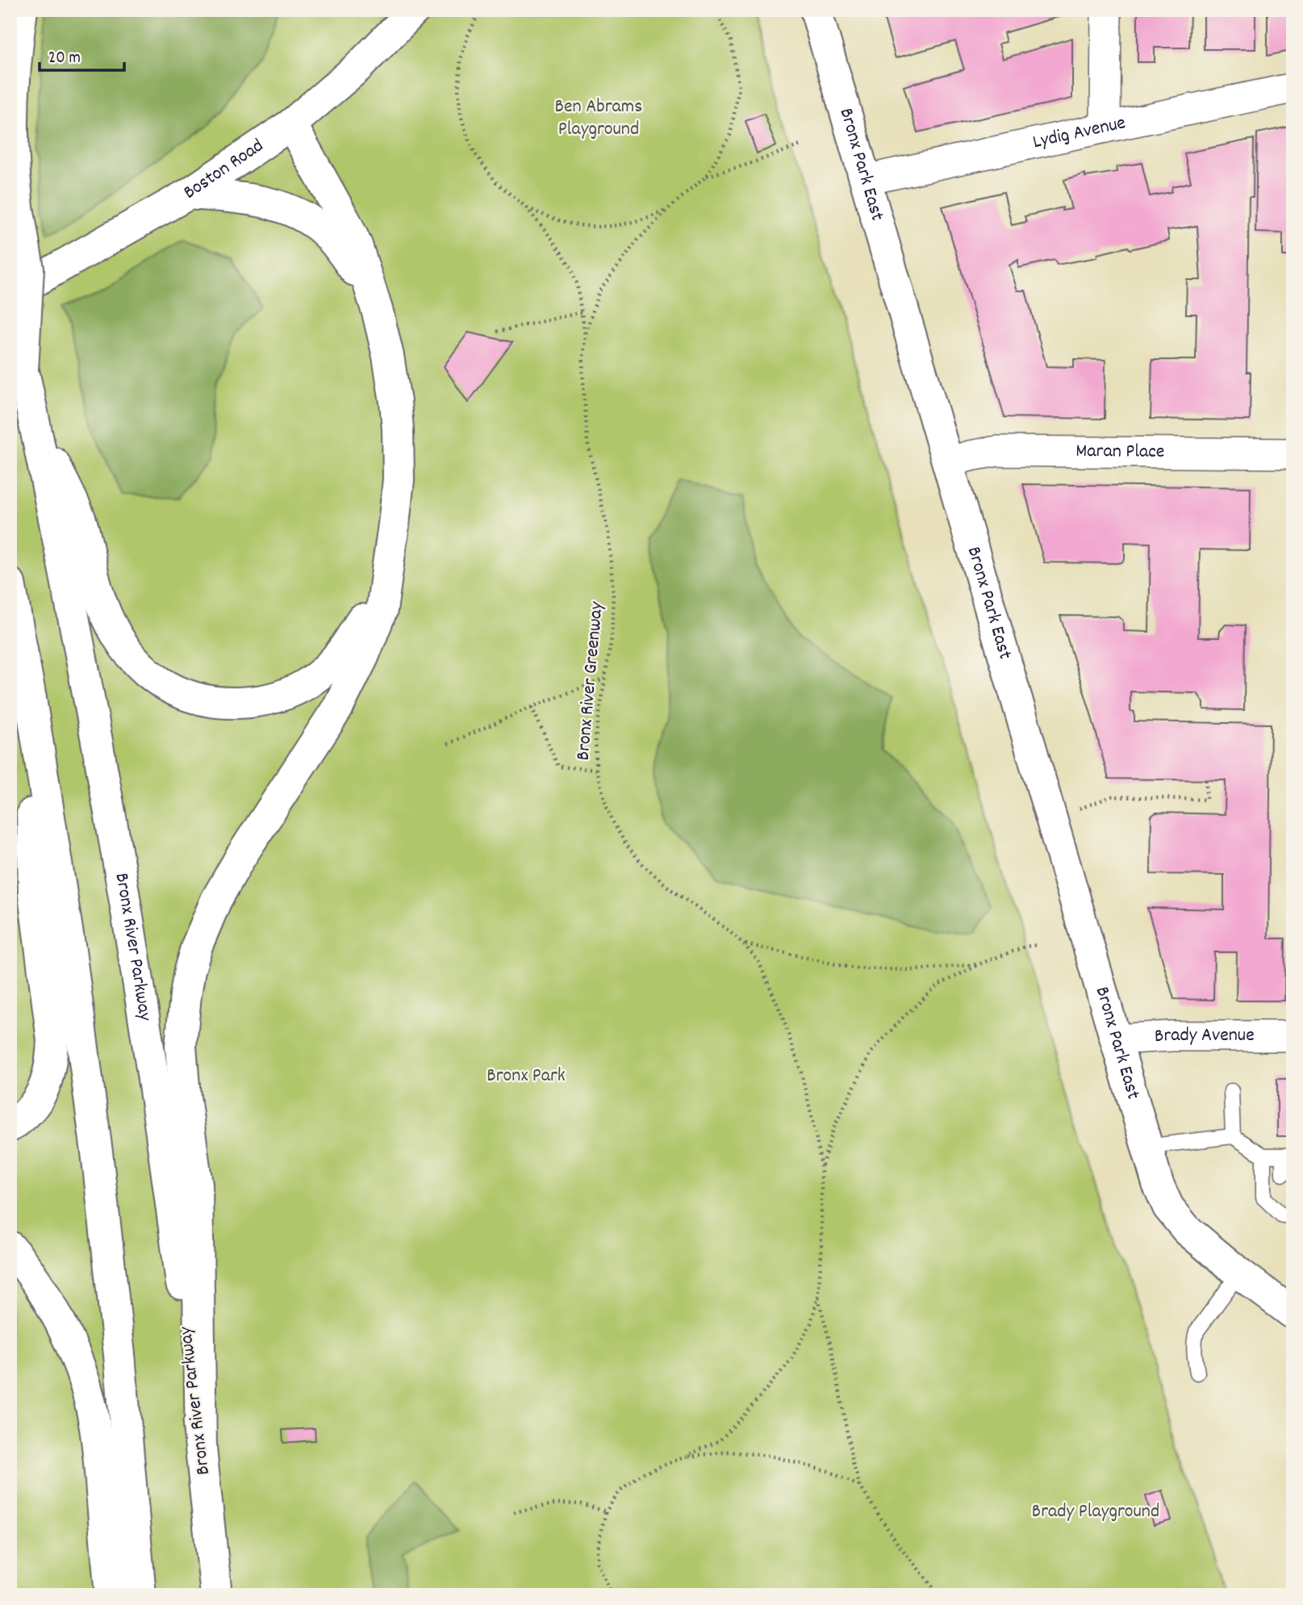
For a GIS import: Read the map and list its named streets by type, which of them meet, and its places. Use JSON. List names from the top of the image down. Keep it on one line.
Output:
{"streets":{"main road":["Bronx Park East","Boston Road","Bronx River Parkway"],"street":["Lydig Avenue","Maran Place","Brady Avenue"],"path":["Bronx River Greenway"]},"crossings":[["Lydig Avenue","Bronx Park East"],["Bronx Park East","Maran Place"],["Bronx Park East","Brady Avenue"]],"parks":["Ben Abrams Playground","Bronx Park","Brady Playground"],"scale_bar":"20 m"}
